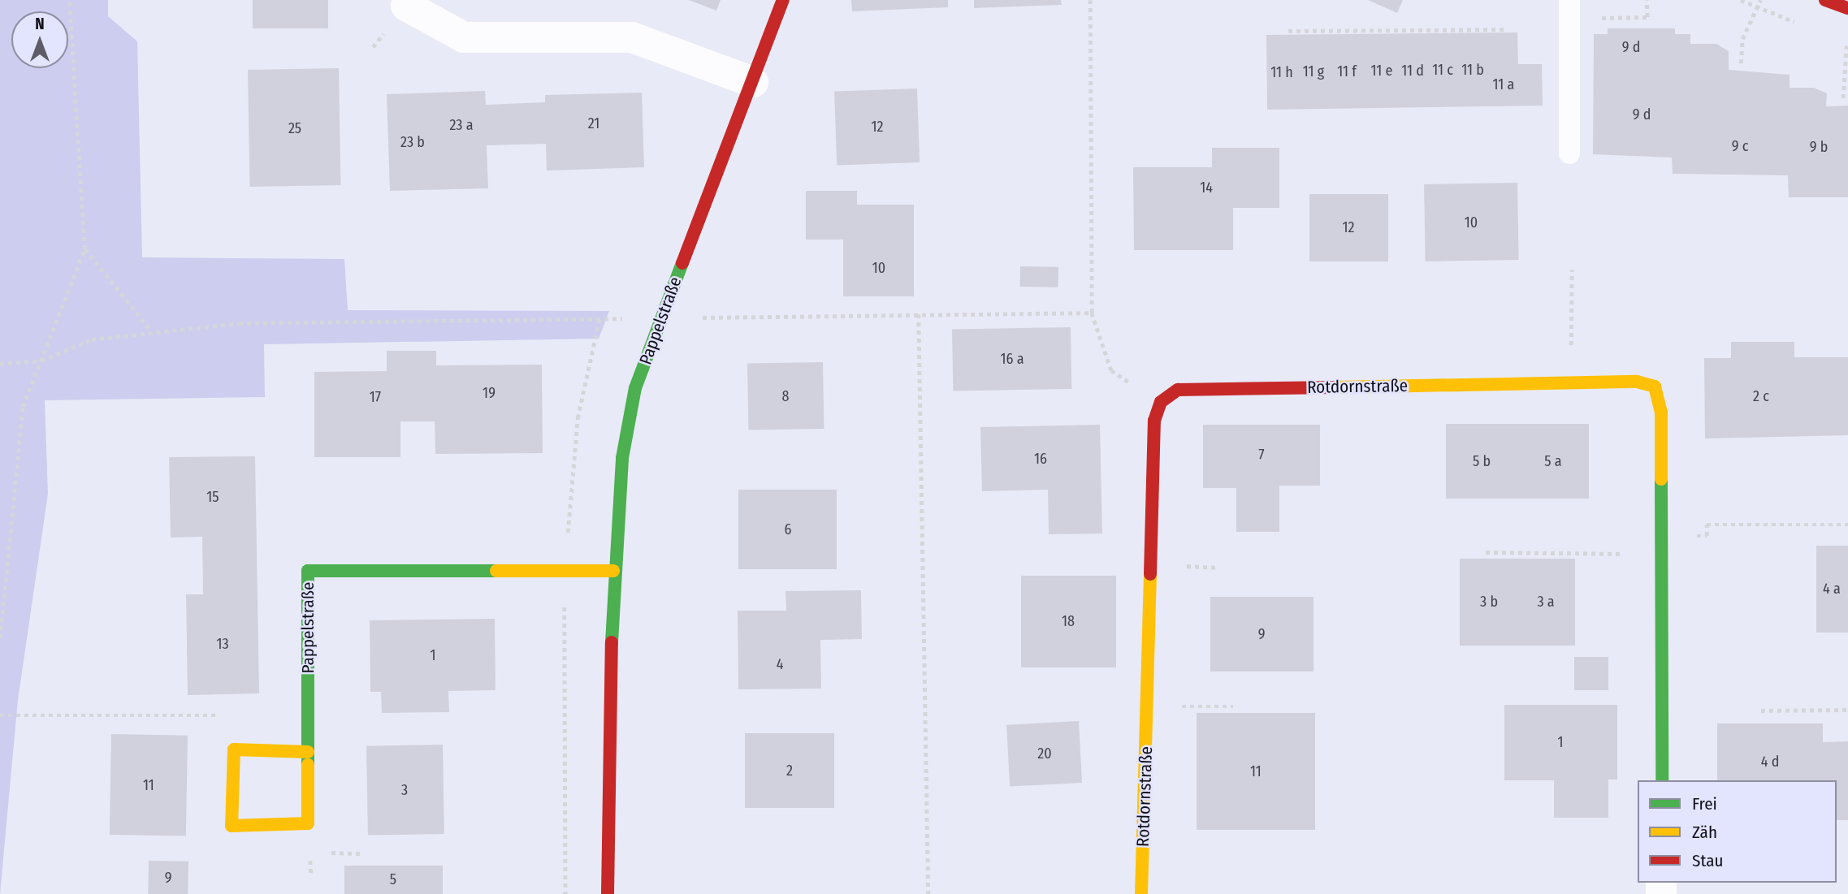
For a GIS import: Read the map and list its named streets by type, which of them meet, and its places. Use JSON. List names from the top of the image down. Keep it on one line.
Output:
{"streets":{"street":["Pappelstraße","Rotdornstraße"]},"house_numbers":["9 d","11 c","11 b","11 e","11 d","11 g","11 f","11 h","11 a","9 d","21","23 a","12","25","23 b","9 c","9 b","14","10","12","10","16 a","19","8","2 c","17","7","16","5 b","5 a","15","6","4 a","3 b","3 a","18","9","13","1","4","1","20","4 d","2","11","11","3","9","5"],"legend":["Frei","Zäh","Stau"],"north":"top"}
